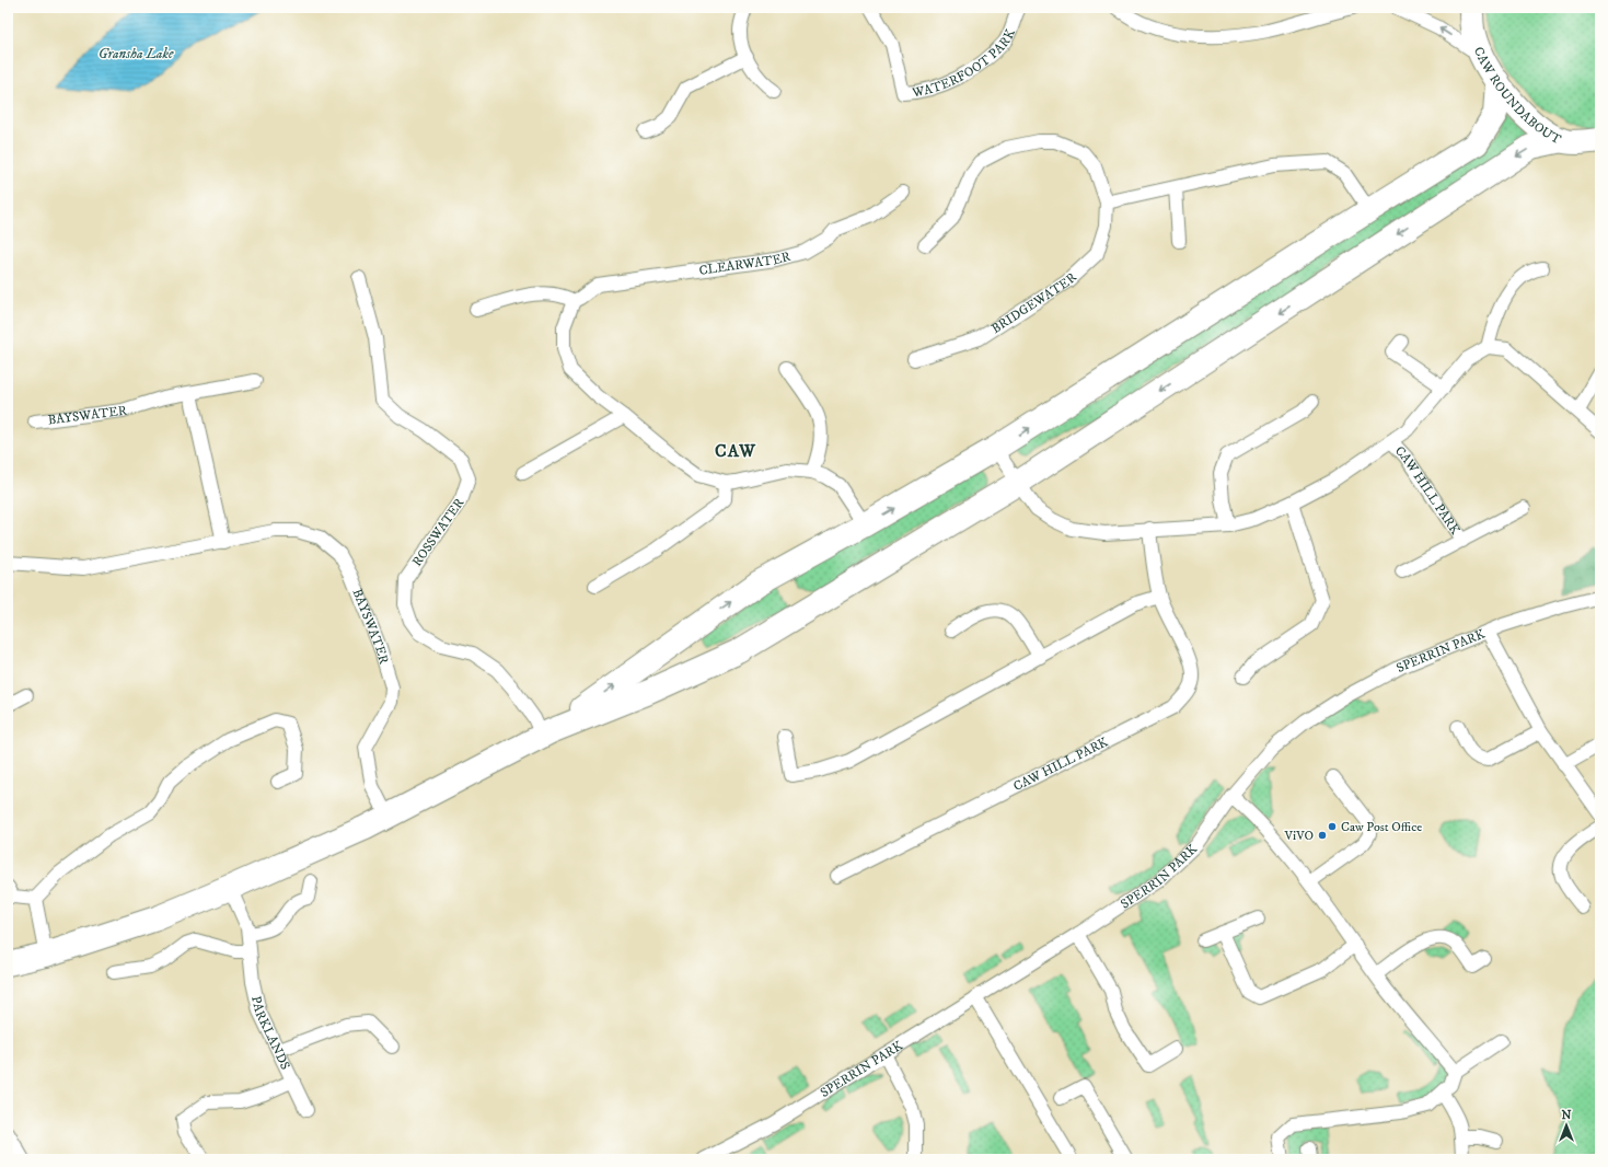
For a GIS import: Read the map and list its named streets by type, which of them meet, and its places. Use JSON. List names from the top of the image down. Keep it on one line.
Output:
{"streets":{"highway":["CAW ROUNDABOUT"],"street":["WATERFOOT PARK","CLEARWATER","BRIDGEWATER","BAYSWATER","CAW HILL PARK","ROSSWATER","SPERRIN PARK","PARKLANDS"]},"districts":["CAW"],"water":["Gransha Lake"],"places":["Caw Post Office","ViVO"],"north":"top"}
